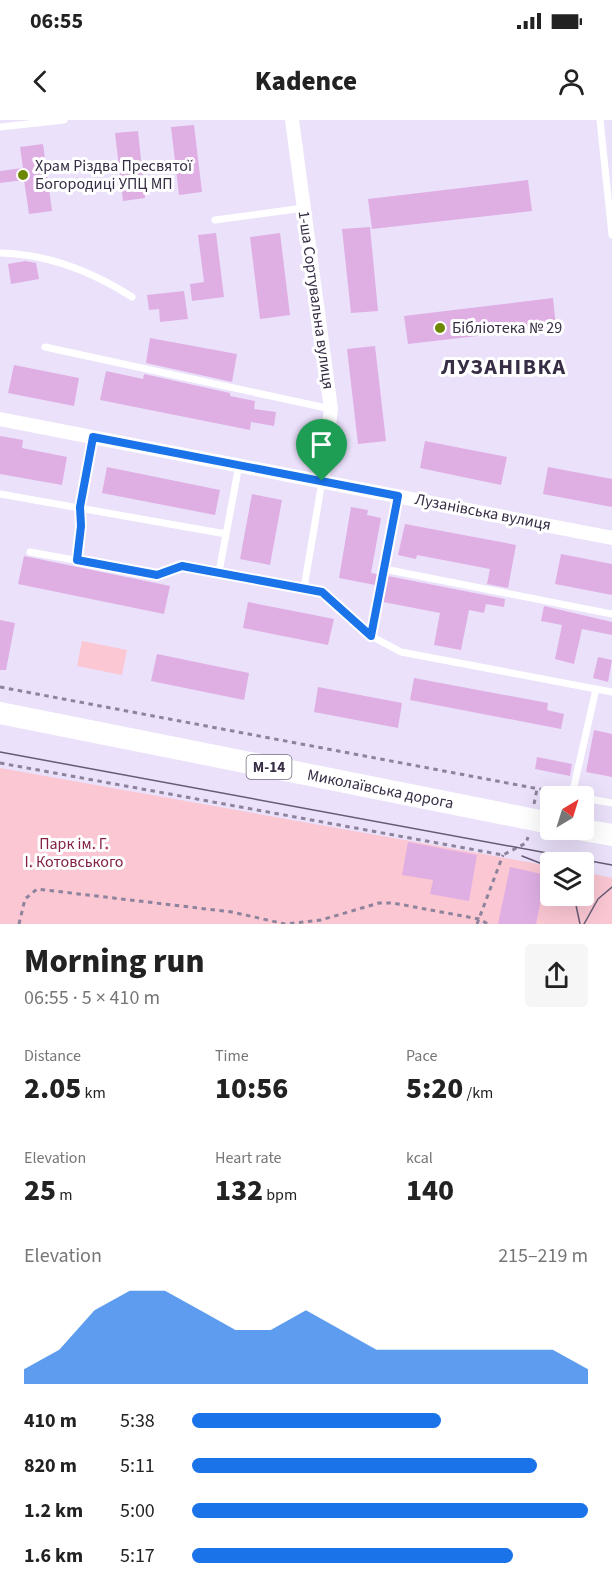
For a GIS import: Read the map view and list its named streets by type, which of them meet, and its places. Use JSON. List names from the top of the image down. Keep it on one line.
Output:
{"streets":{"main road":["М-14","Миколаївська дорога"],"street":["1-ша Сортувальна вулиця","Лузанівська вулиця"]},"crossings":[["1-ша Сортувальна вулиця","Лузанівська вулиця"]],"districts":["ЛУЗАНІВКА"],"parks":["Парк ім. Г. І. Котовського"],"places":["Храм Різдва Пресвятої Богородиці УПЦ МП","Бібліотека № 29"],"north":"top right","page":{"status":"06:55","header":"Kadence","heading":["Morning run","06:55 · 5 × 410 m"],"stats":[["Distance","2.05 km"],["Time","10:56"],["Pace","5:20 /km"],["Elevation","25 m"],["Heart rate","132 bpm"],["kcal","140"]],"chart":["Elevation","215–219 m"],"list":[{"name":"410 m","note":"5:38"},{"name":"820 m","note":"5:11"},{"name":"1.2 km","note":"5:00"},{"name":"1.6 km","note":"5:17"}]}}
